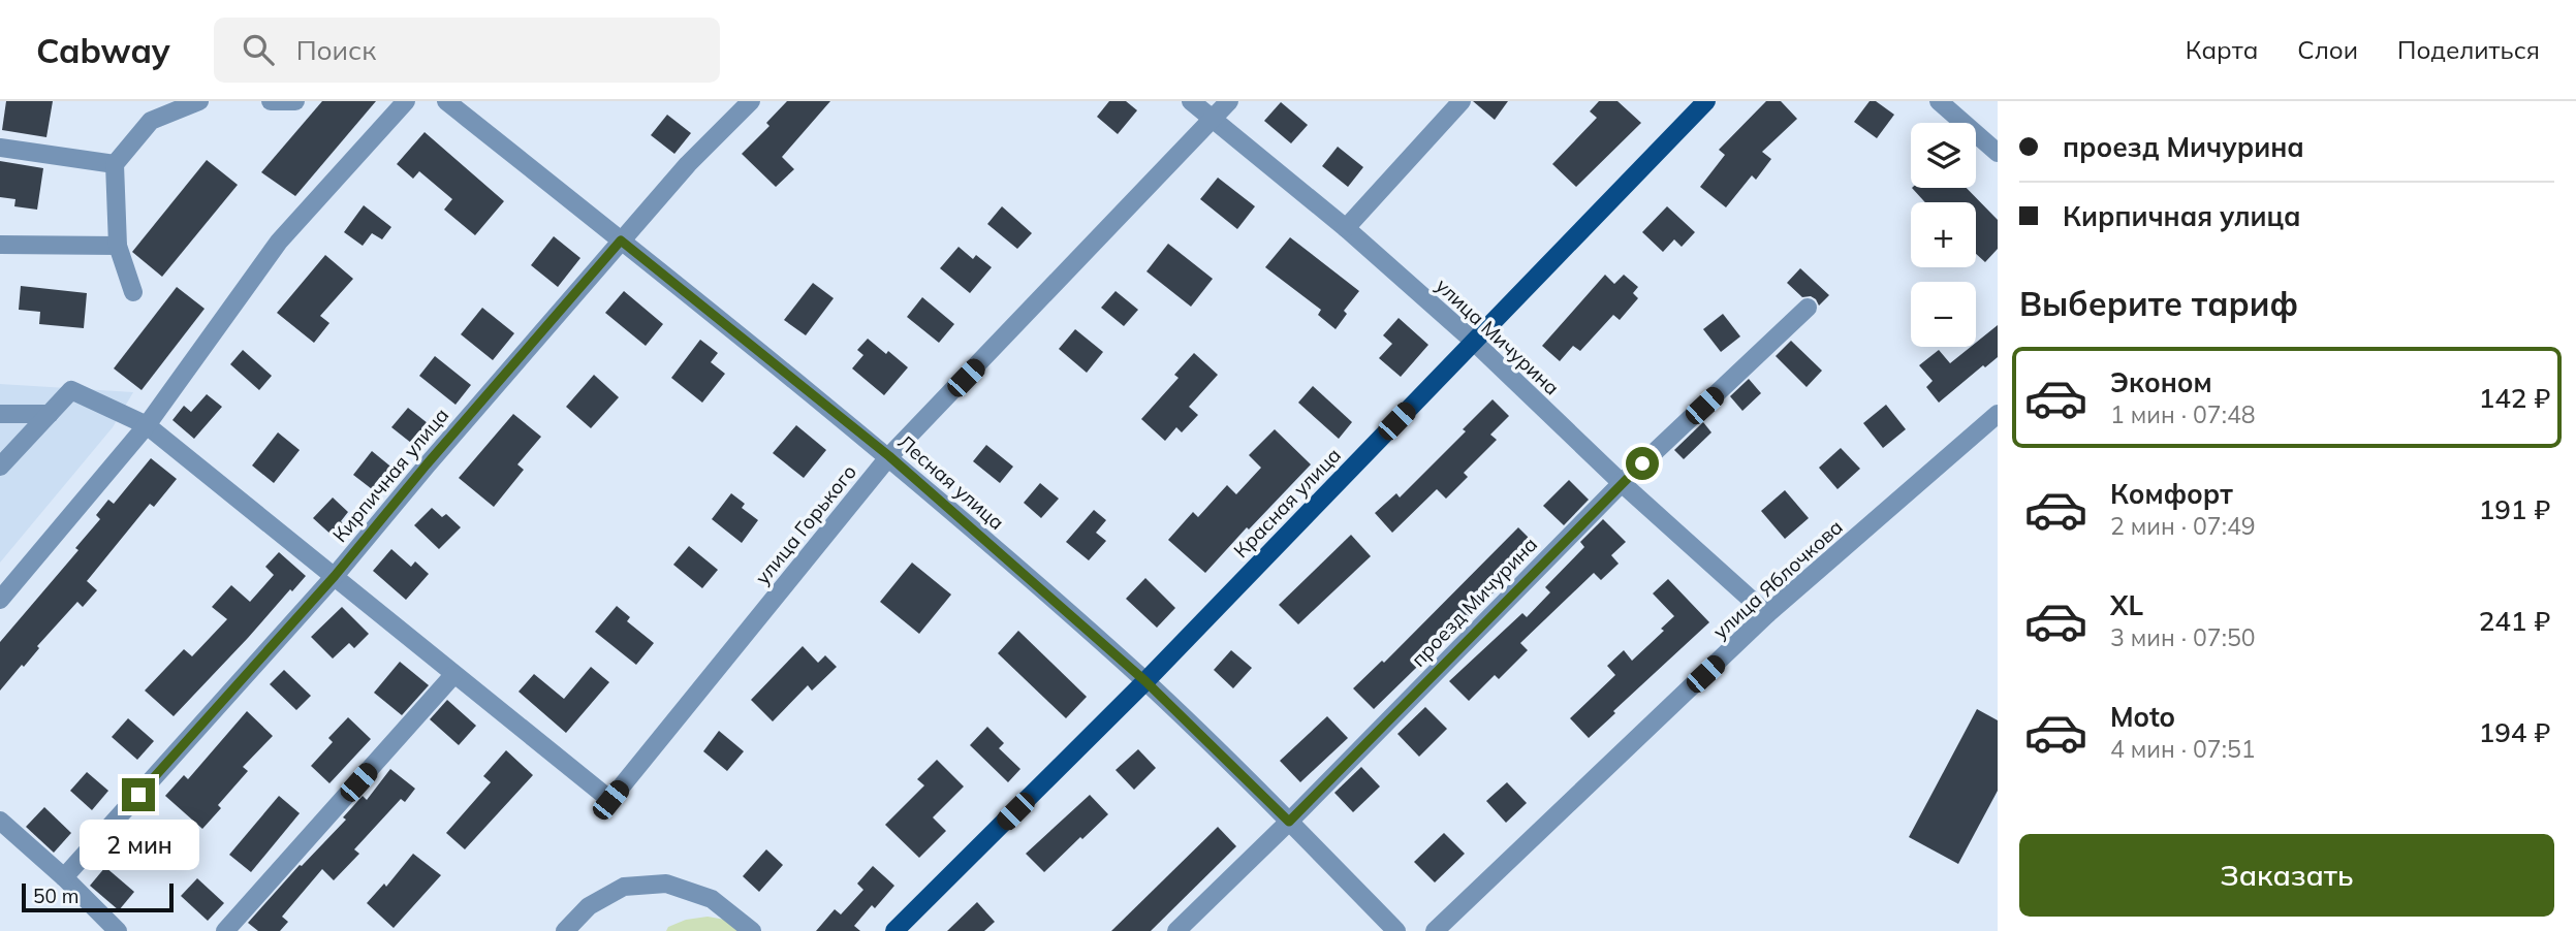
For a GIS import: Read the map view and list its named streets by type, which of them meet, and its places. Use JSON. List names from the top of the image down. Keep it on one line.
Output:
{"streets":{"main road":["Красная улица"],"street":["улица Мичурина","Кирпичная улица","Лесная улица","улица Горького","улица Яблочкова","проезд Мичурина"]},"crossings":[["улица Мичурина","Красная улица"],["улица Мичурина","улица Горького"],["улица Мичурина","улица Яблочкова"],["улица Мичурина","проезд Мичурина"],["Кирпичная улица","Лесная улица"],["Лесная улица","Красная улица"],["Лесная улица","улица Горького"],["Лесная улица","проезд Мичурина"]],"scale_bar":"50 m","page":{"header":"Cabway","search":"Поиск","nav":["Карта","Слои","Поделиться"],"banner":["проезд Мичурина","Кирпичная улица"],"map_buttons":["+","−"],"heading":"Выберите тариф","list":[{"name":"Эконом","note":"1 мин · 07:48","value":"142 ₽"},{"name":"Комфорт","note":"2 мин · 07:49","value":"191 ₽"},{"name":"XL","note":"3 мин · 07:50","value":"241 ₽"},{"name":"Moto","note":"4 мин · 07:51","value":"194 ₽"}],"bubble":"2 мин","buttons":"Заказать","scale":"50 m"}}
